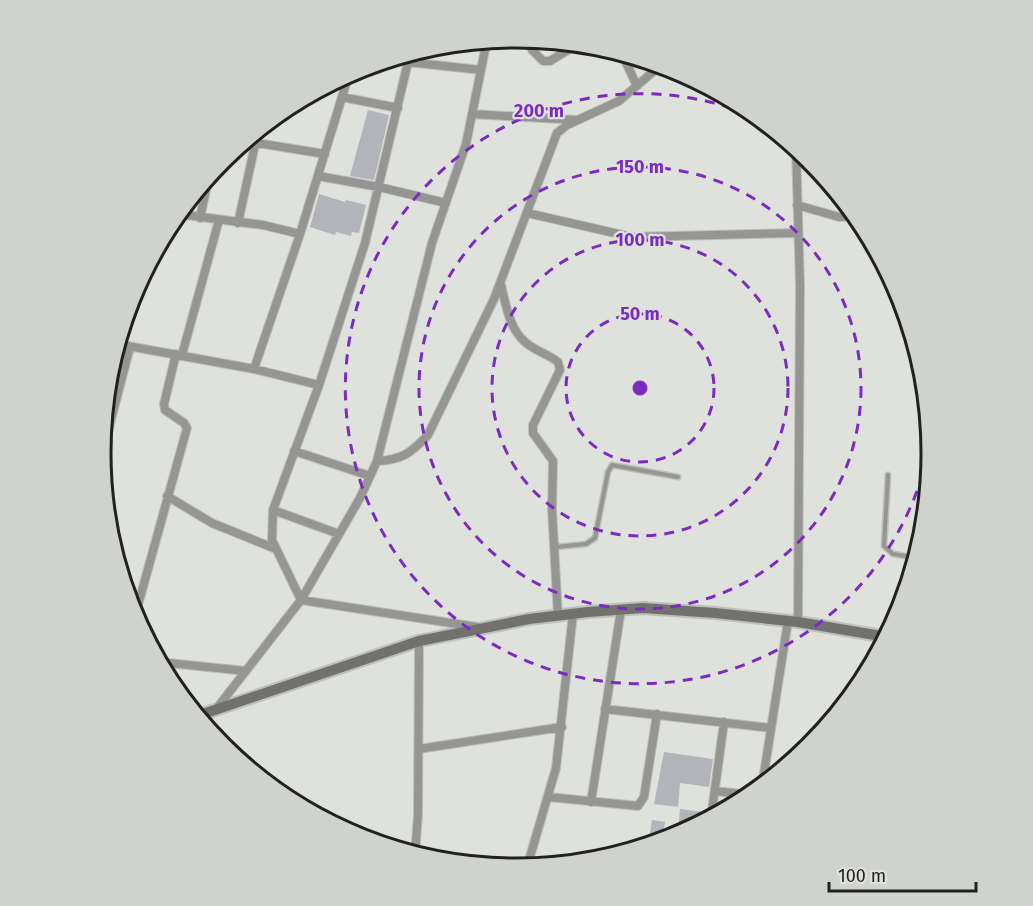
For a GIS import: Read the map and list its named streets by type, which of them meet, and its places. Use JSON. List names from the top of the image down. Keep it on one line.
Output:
{"scale_bar":"100 m","rings":["200 m","150 m","100 m","50 m"]}
